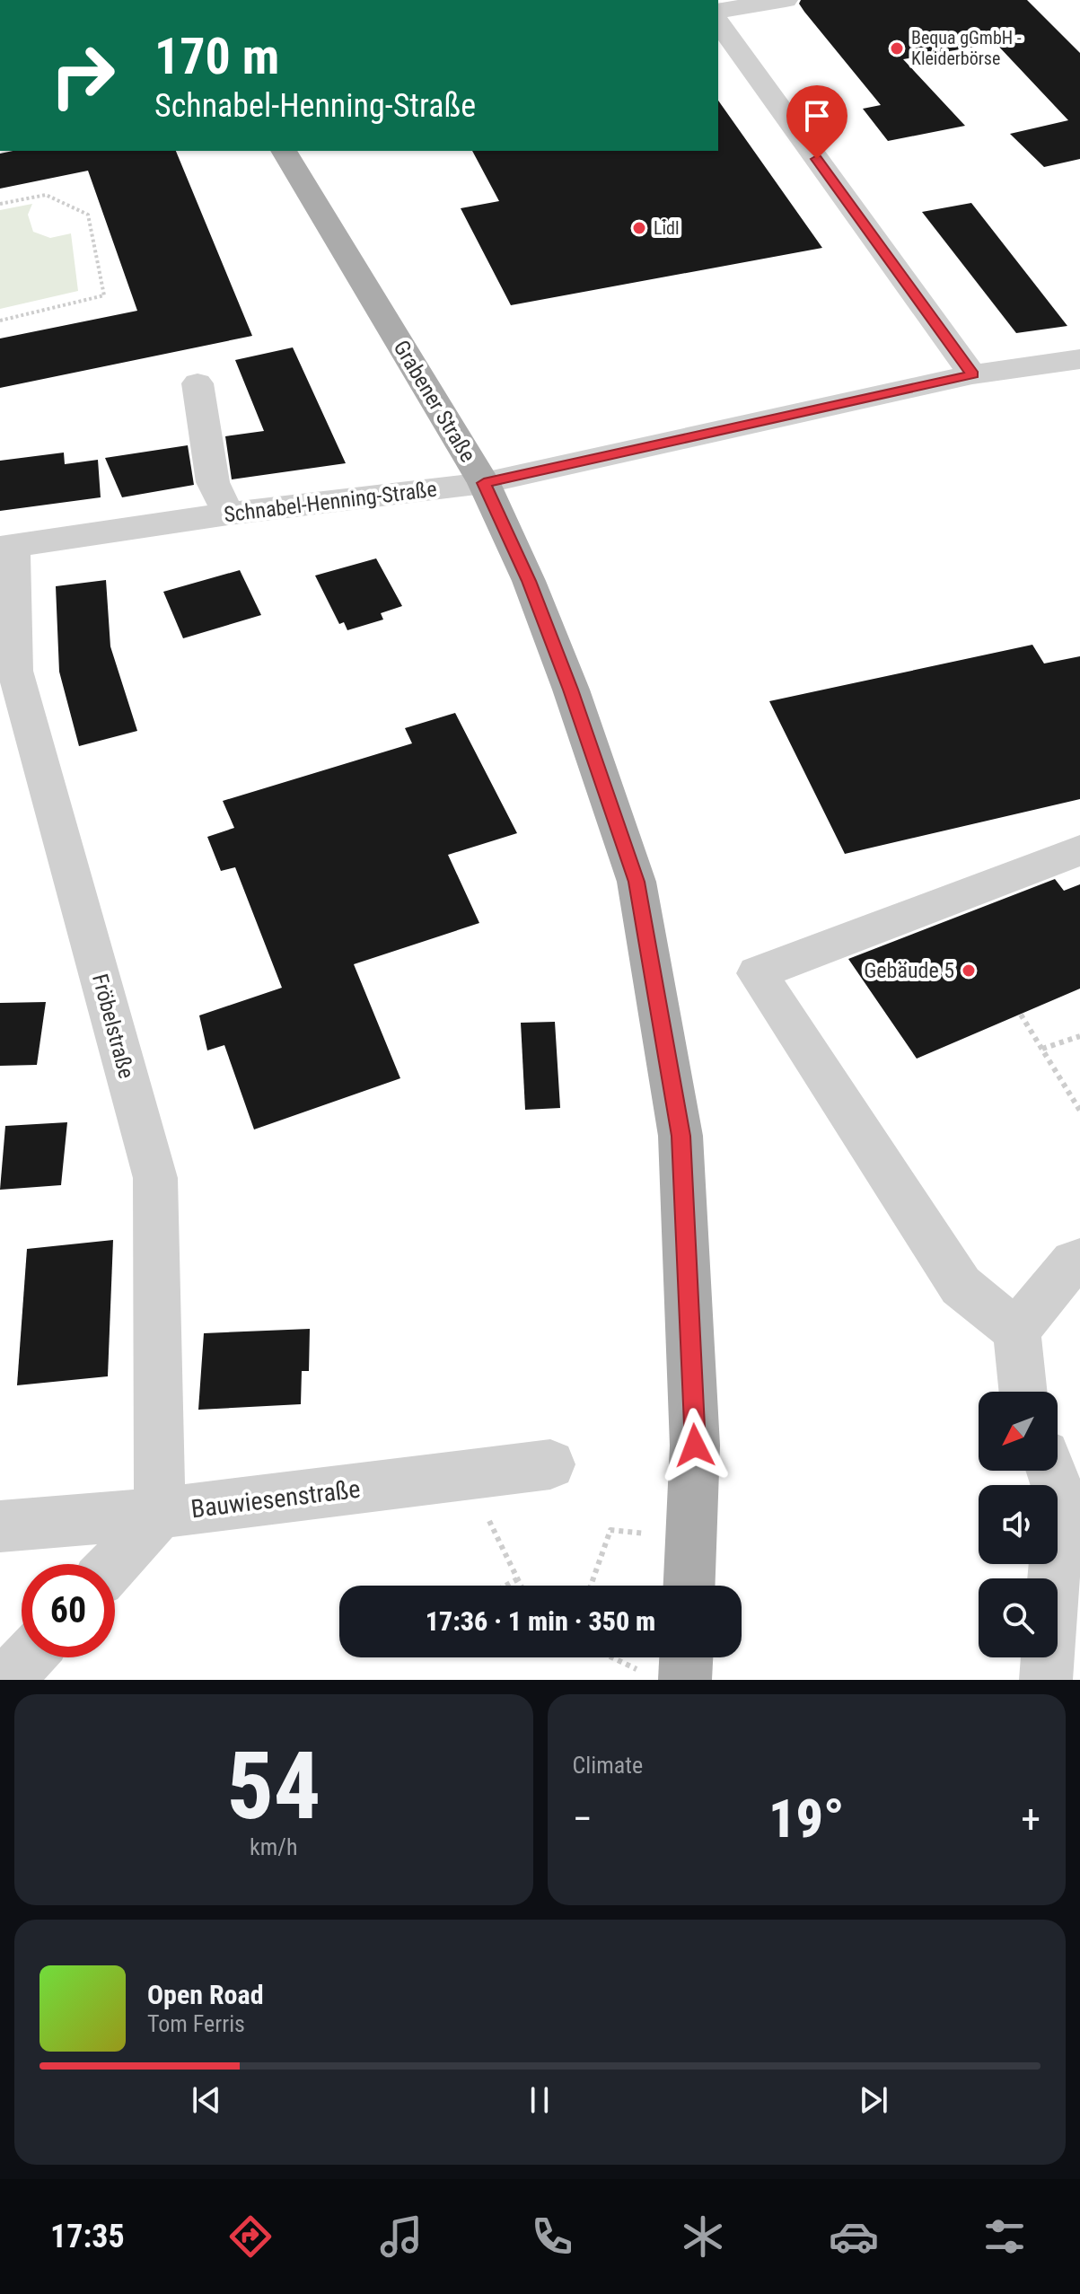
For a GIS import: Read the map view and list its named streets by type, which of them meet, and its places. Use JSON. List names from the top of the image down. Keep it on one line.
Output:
{"streets":{"main road":["Grabener Straße"],"street":["Schnabel-Henning-Straße","Fröbelstraße","Bauwiesenstraße"]},"crossings":[["Grabener Straße","Schnabel-Henning-Straße"],["Schnabel-Henning-Straße","Fröbelstraße"],["Fröbelstraße","Bauwiesenstraße"]],"places":["Bequa gGmbH - Kleiderbörse","Lidl","Gebäude 5"],"north":"bottom left","page":{"turn":["170 m","Schnabel-Henning-Straße"],"limit":"60","trip":"17:36 · 1 min · 350 m","tile":[["54","km/h"],"Climate"],"heat":["−","19°","+"],"song":["Open Road","Tom Ferris"],"tabs":"17:35"}}
